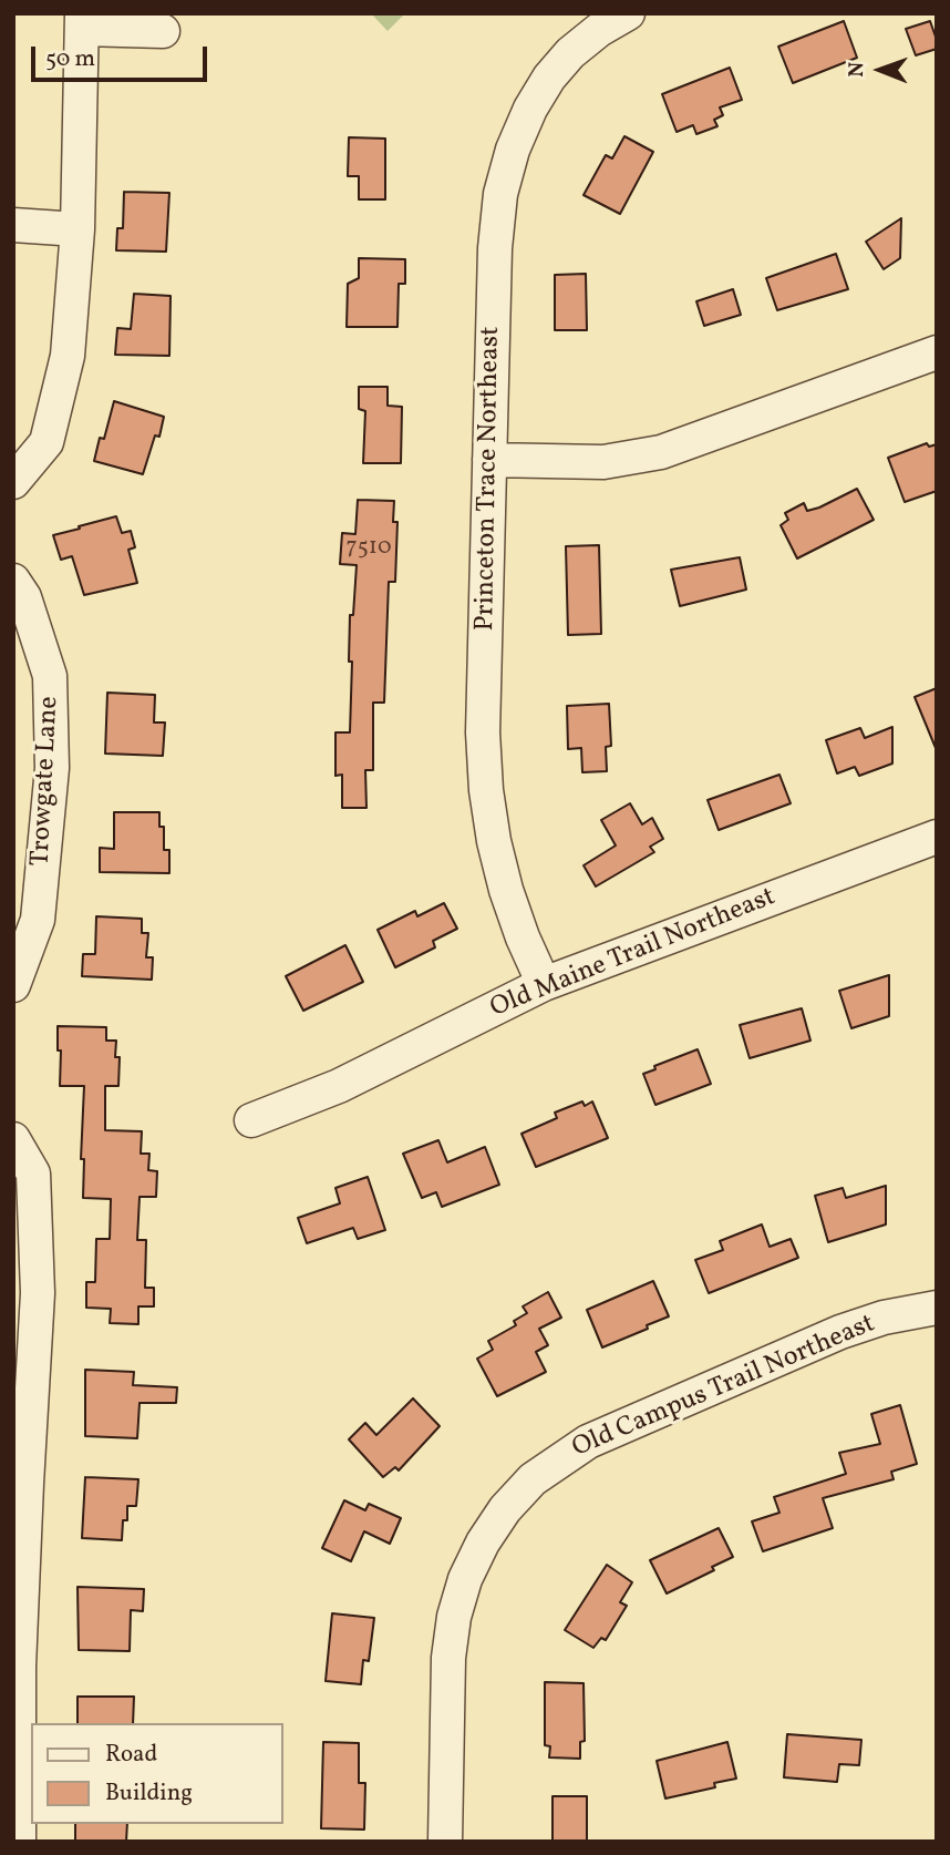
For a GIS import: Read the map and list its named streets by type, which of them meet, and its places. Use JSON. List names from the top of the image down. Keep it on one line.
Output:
{"streets":{"street":["Princeton Trace Northeast","Trowgate Lane","Old Maine Trail Northeast","Old Campus Trail Northeast"]},"crossings":[["Princeton Trace Northeast","Old Maine Trail Northeast"]],"house_numbers":["7510"],"legend":["Road","Building"],"scale_bar":"50 m","north":"left"}
